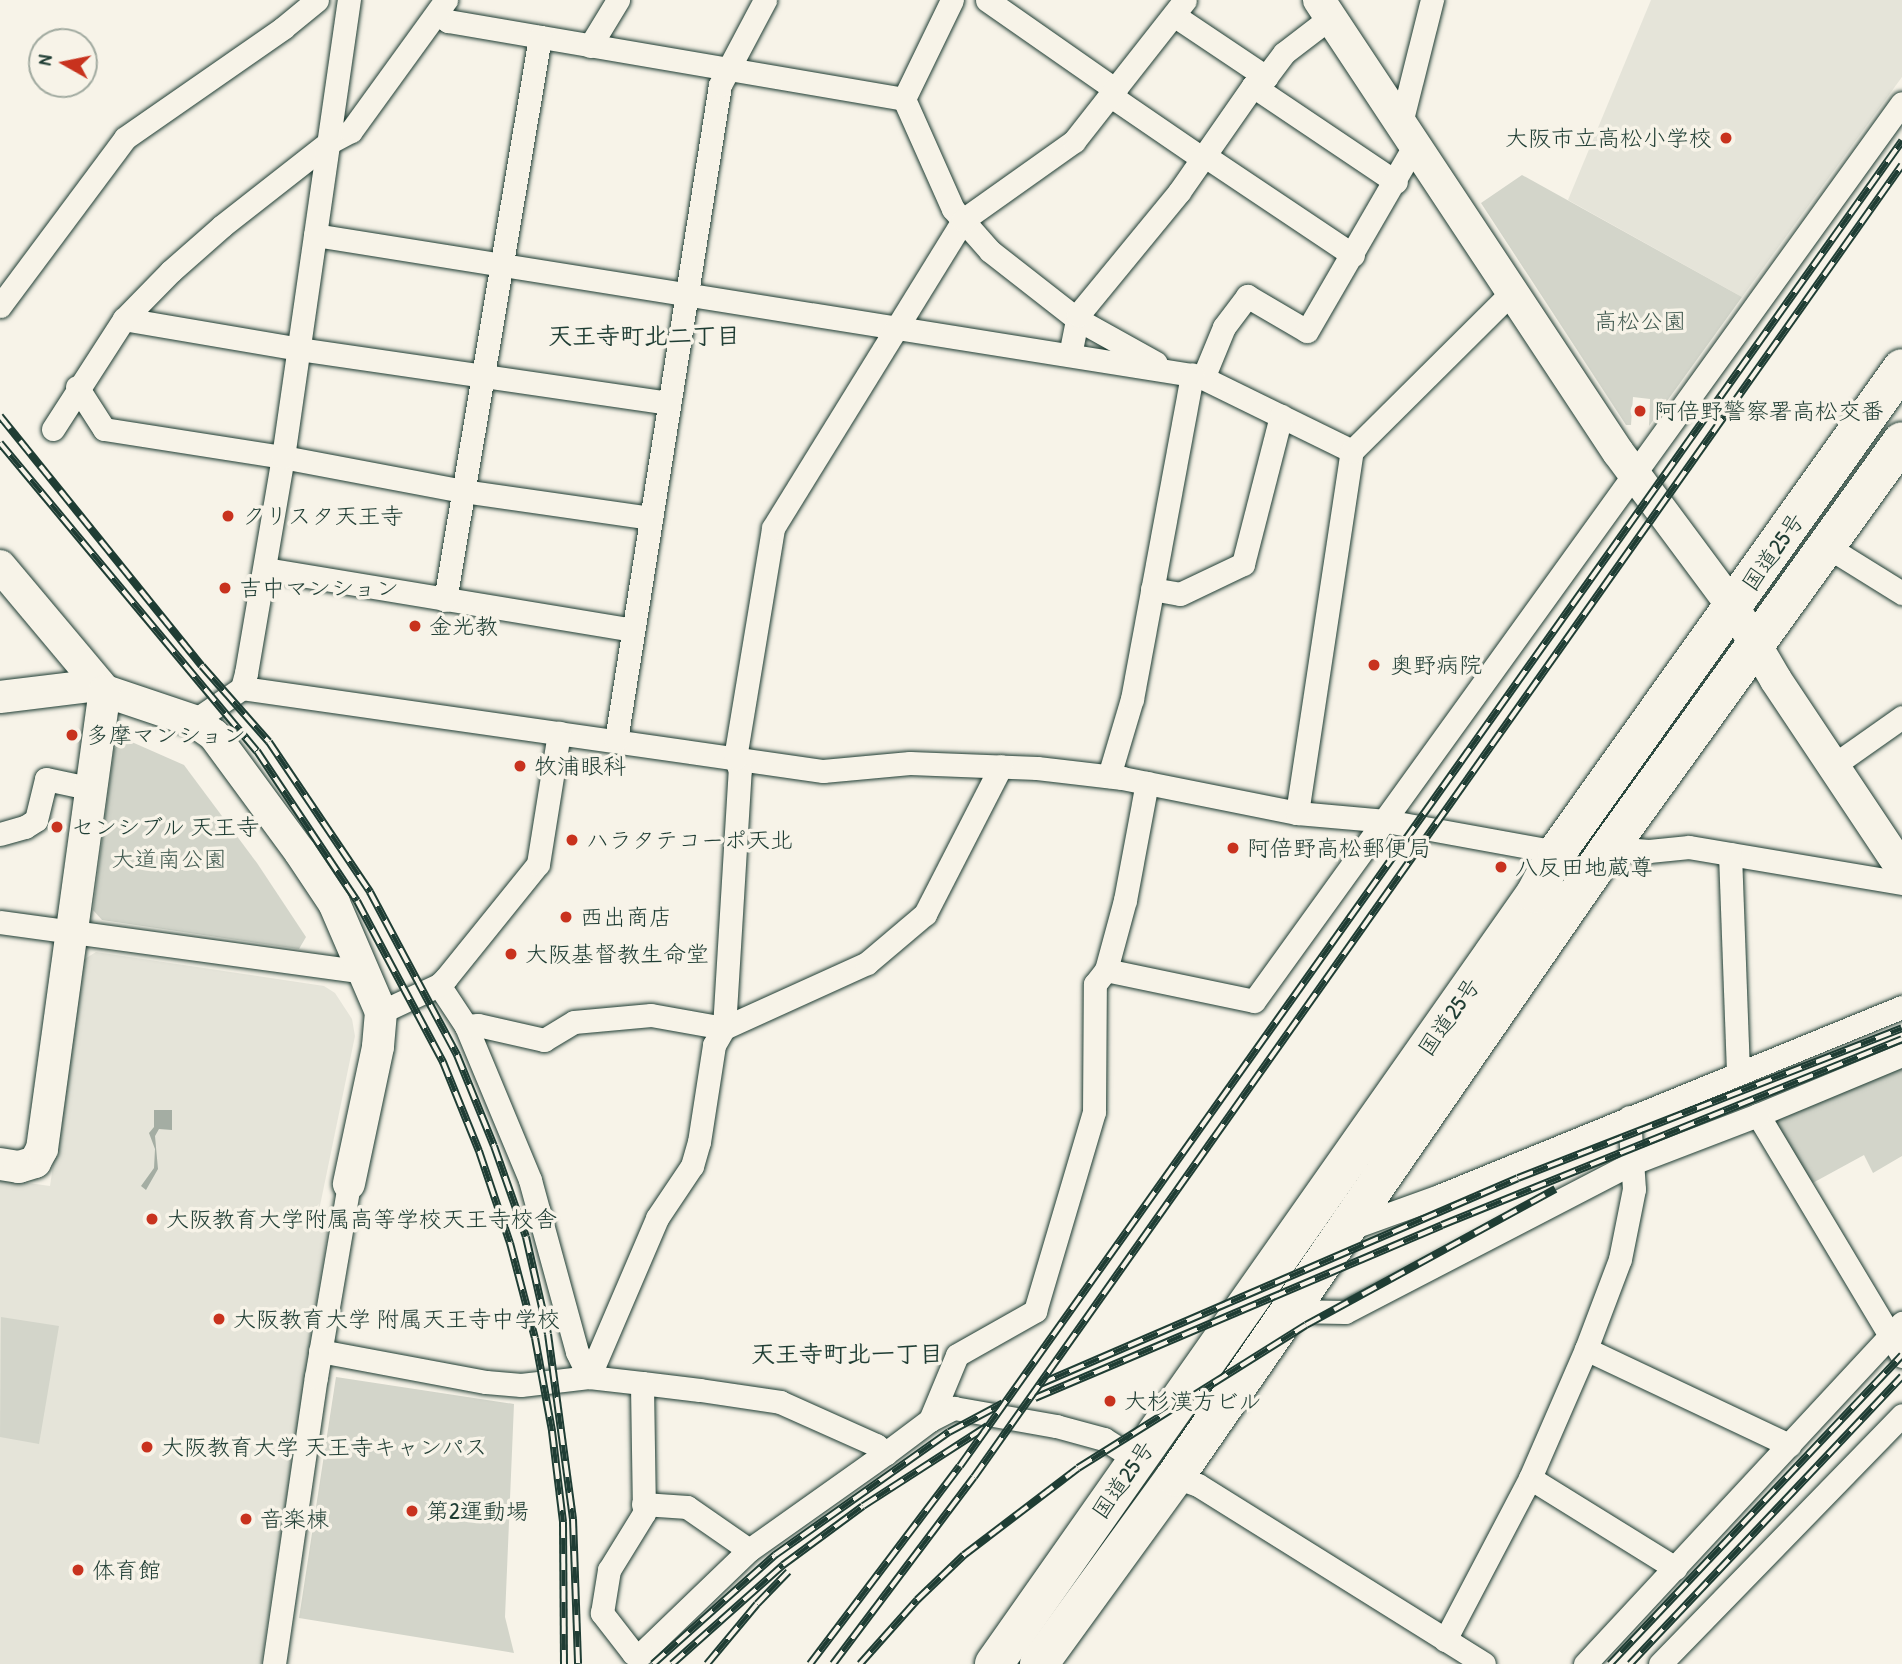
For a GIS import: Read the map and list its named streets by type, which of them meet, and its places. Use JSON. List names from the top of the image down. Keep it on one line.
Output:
{"streets":{"highway":["国道25号"]},"districts":["天王寺町北二丁目","天王寺町北一丁目"],"parks":["高松公園","大道南公園"],"places":["大阪市立高松小学校","阿倍野警察署高松交番","クリスタ天王寺","吉中マンション","金光教","奥野病院","多摩マンション","牧浦眼科","センシブル 天王寺","ハラタテコーポ天北","阿倍野高松郵便局","八反田地蔵尊","西出商店","大阪基督教生命堂","大阪教育大学附属高等学校天王寺校舎","大阪教育大学 附属天王寺中学校","大杉漢方ビル","大阪教育大学 天王寺キャンパス","第2運動場","音楽棟","体育館"],"north":"left"}
